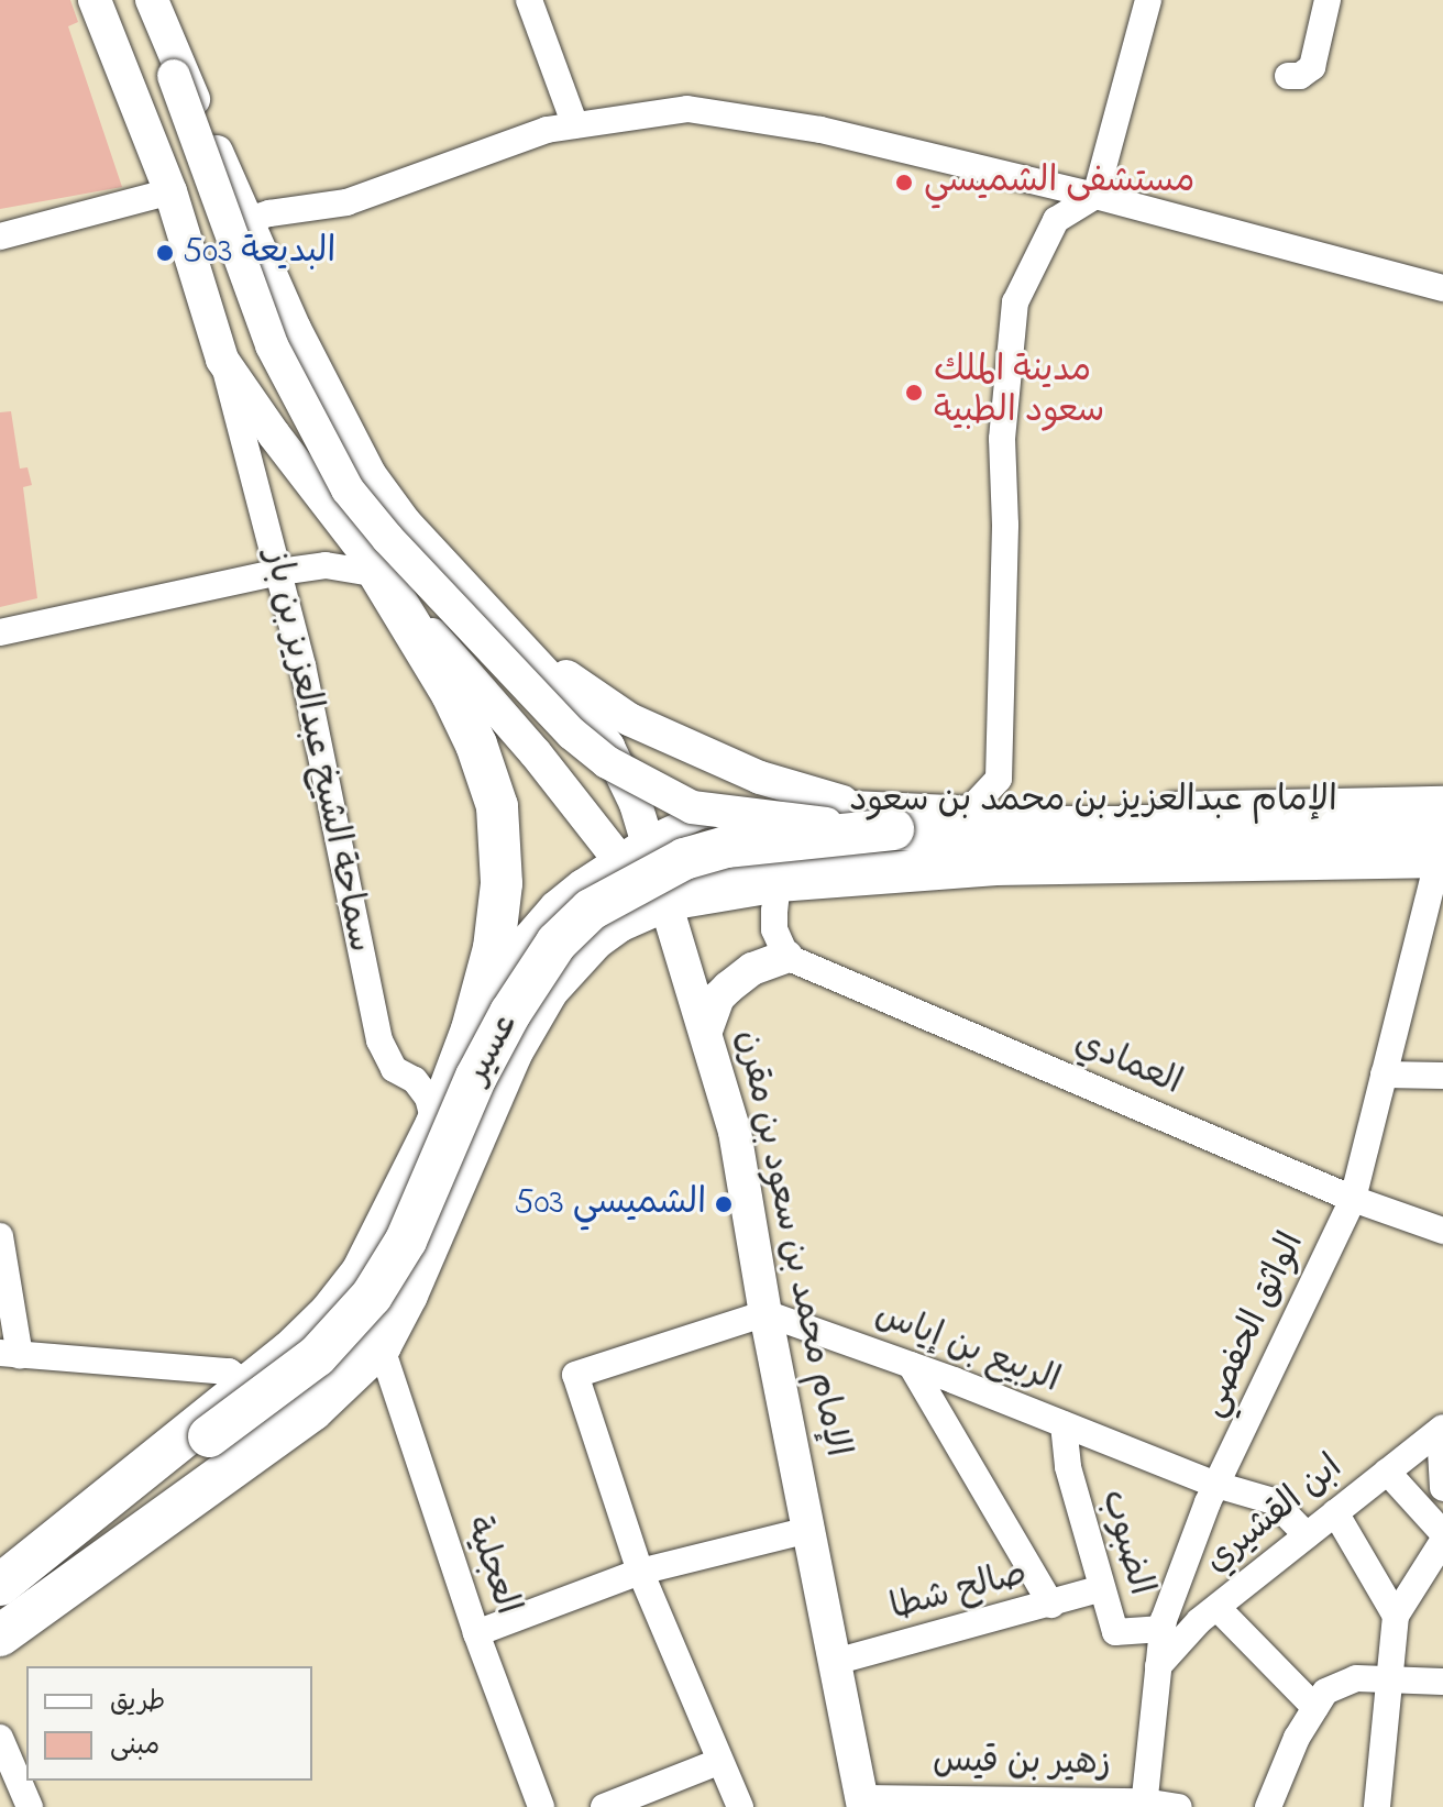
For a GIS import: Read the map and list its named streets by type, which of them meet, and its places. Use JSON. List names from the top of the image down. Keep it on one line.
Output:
{"streets":{"main road":["سماحة الشيخ عبدالعزيز بن باز","الإمام عبدالعزيز بن محمد بن سعود","عسير"],"street":["العمادي","الإمام محمد بن سعود بن مقرن","الواثق الحفصي","الربيع بن إياس","ابن القشيري","الضبوب","العجلية","صالح شطا","زهير بن قيس"]},"crossings":[["سماحة الشيخ عبدالعزيز بن باز","عسير"],["سماحة الشيخ عبدالعزيز بن باز","الإمام محمد بن سعود بن مقرن"],["الإمام عبدالعزيز بن محمد بن سعود","عسير"],["الإمام عبدالعزيز بن محمد بن سعود","الواثق الحفصي"],["العمادي","الواثق الحفصي"],["الإمام محمد بن سعود بن مقرن","الربيع بن إياس"],["الإمام محمد بن سعود بن مقرن","صالح شطا"],["الإمام محمد بن سعود بن مقرن","زهير بن قيس"],["الواثق الحفصي","الربيع بن إياس"],["الواثق الحفصي","ابن القشيري"],["الواثق الحفصي","الضبوب"],["الواثق الحفصي","زهير بن قيس"],["الربيع بن إياس","ابن القشيري"],["الربيع بن إياس","الضبوب"],["الضبوب","صالح شطا"]],"places":["مستشفى الشميسي","البديعة 503","مدينة الملك سعود الطبية","الشميسي 503"],"legend":["طريق","مبنى"]}
